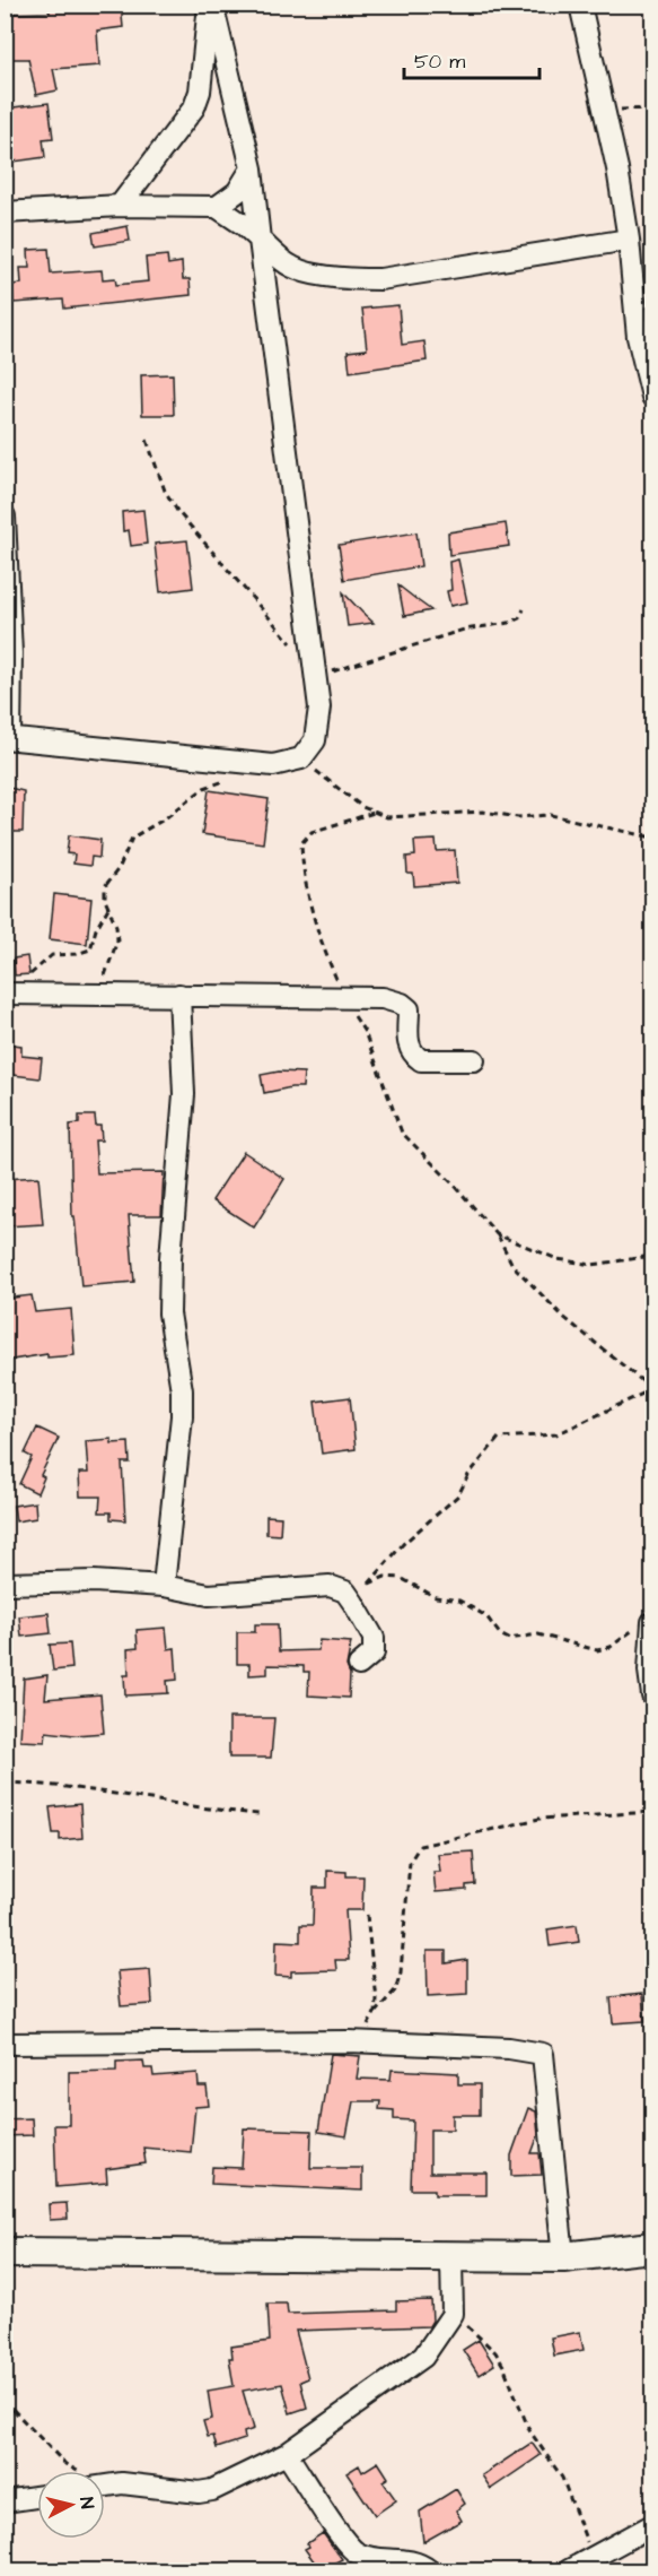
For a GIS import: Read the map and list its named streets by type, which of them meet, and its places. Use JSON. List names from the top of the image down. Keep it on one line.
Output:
{"scale_bar":"50 m","north":"right"}
